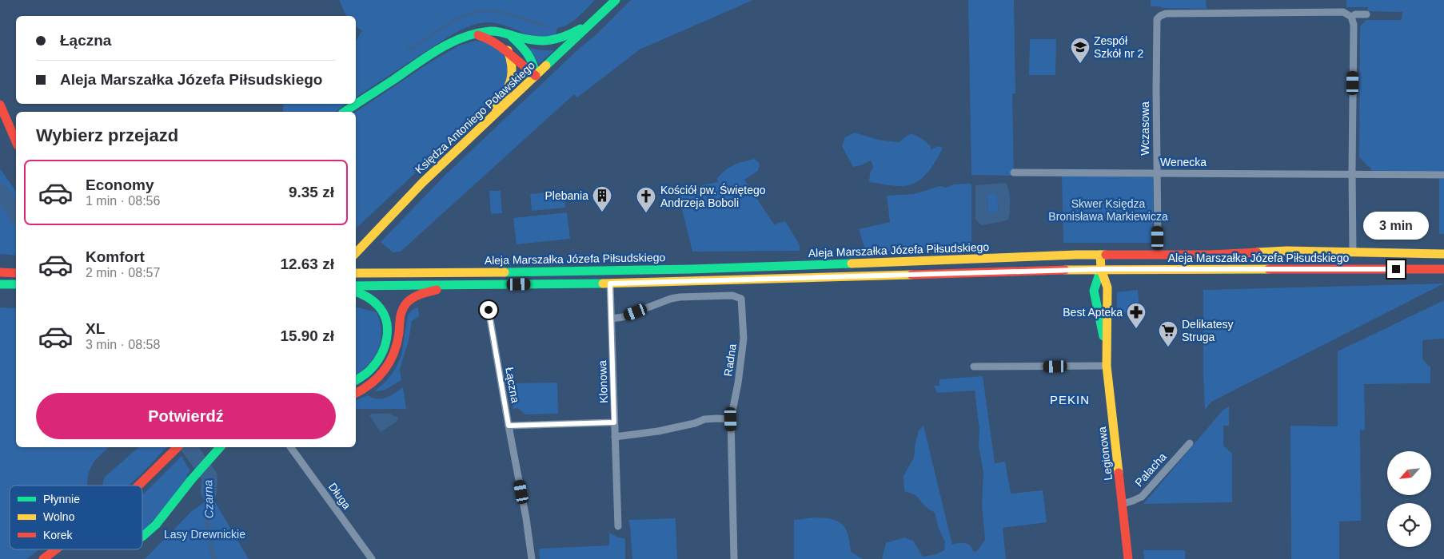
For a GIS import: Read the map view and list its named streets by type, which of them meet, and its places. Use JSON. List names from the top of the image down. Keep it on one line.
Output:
{"streets":{"main road":["Księdza Antoniego Poławskiego","Aleja Marszałka Józefa Piłsudskiego","Legionowa"],"street":["Wczasowa","Wenecka","Radna","Klonowa","Łączna","Pałacha","Długa"]},"crossings":[["Wczasowa","Wenecka"],["Aleja Marszałka Józefa Piłsudskiego","Klonowa"],["Aleja Marszałka Józefa Piłsudskiego","Legionowa"],["Radna","Klonowa"],["Legionowa","Pałacha"]],"districts":["PEKIN"],"water":["Czarna"],"parks":["Skwer Księdza Bronisława Markiewicza","Lasy Drewnickie"],"places":{"school or university":["Zespół Szkół nr 2"],"building":["Plebania"],"church":["Kościół pw. Świętego Andrzeja Boboli"],"pharmacy":["Best Apteka"],"supermarket":["Delikatesy Struga"]},"legend":["Płynnie","Wolno","Korek"],"north":"bottom left","page":{"banner":["Łączna","Aleja Marszałka Józefa Piłsudskiego"],"heading":"Wybierz przejazd","list":[{"name":"Economy","note":"1 min · 08:56","value":"9.35 zł"},{"name":"Komfort","note":"2 min · 08:57","value":"12.63 zł"},{"name":"XL","note":"3 min · 08:58","value":"15.90 zł"}],"bubble":"3 min","buttons":"Potwierdź"}}
